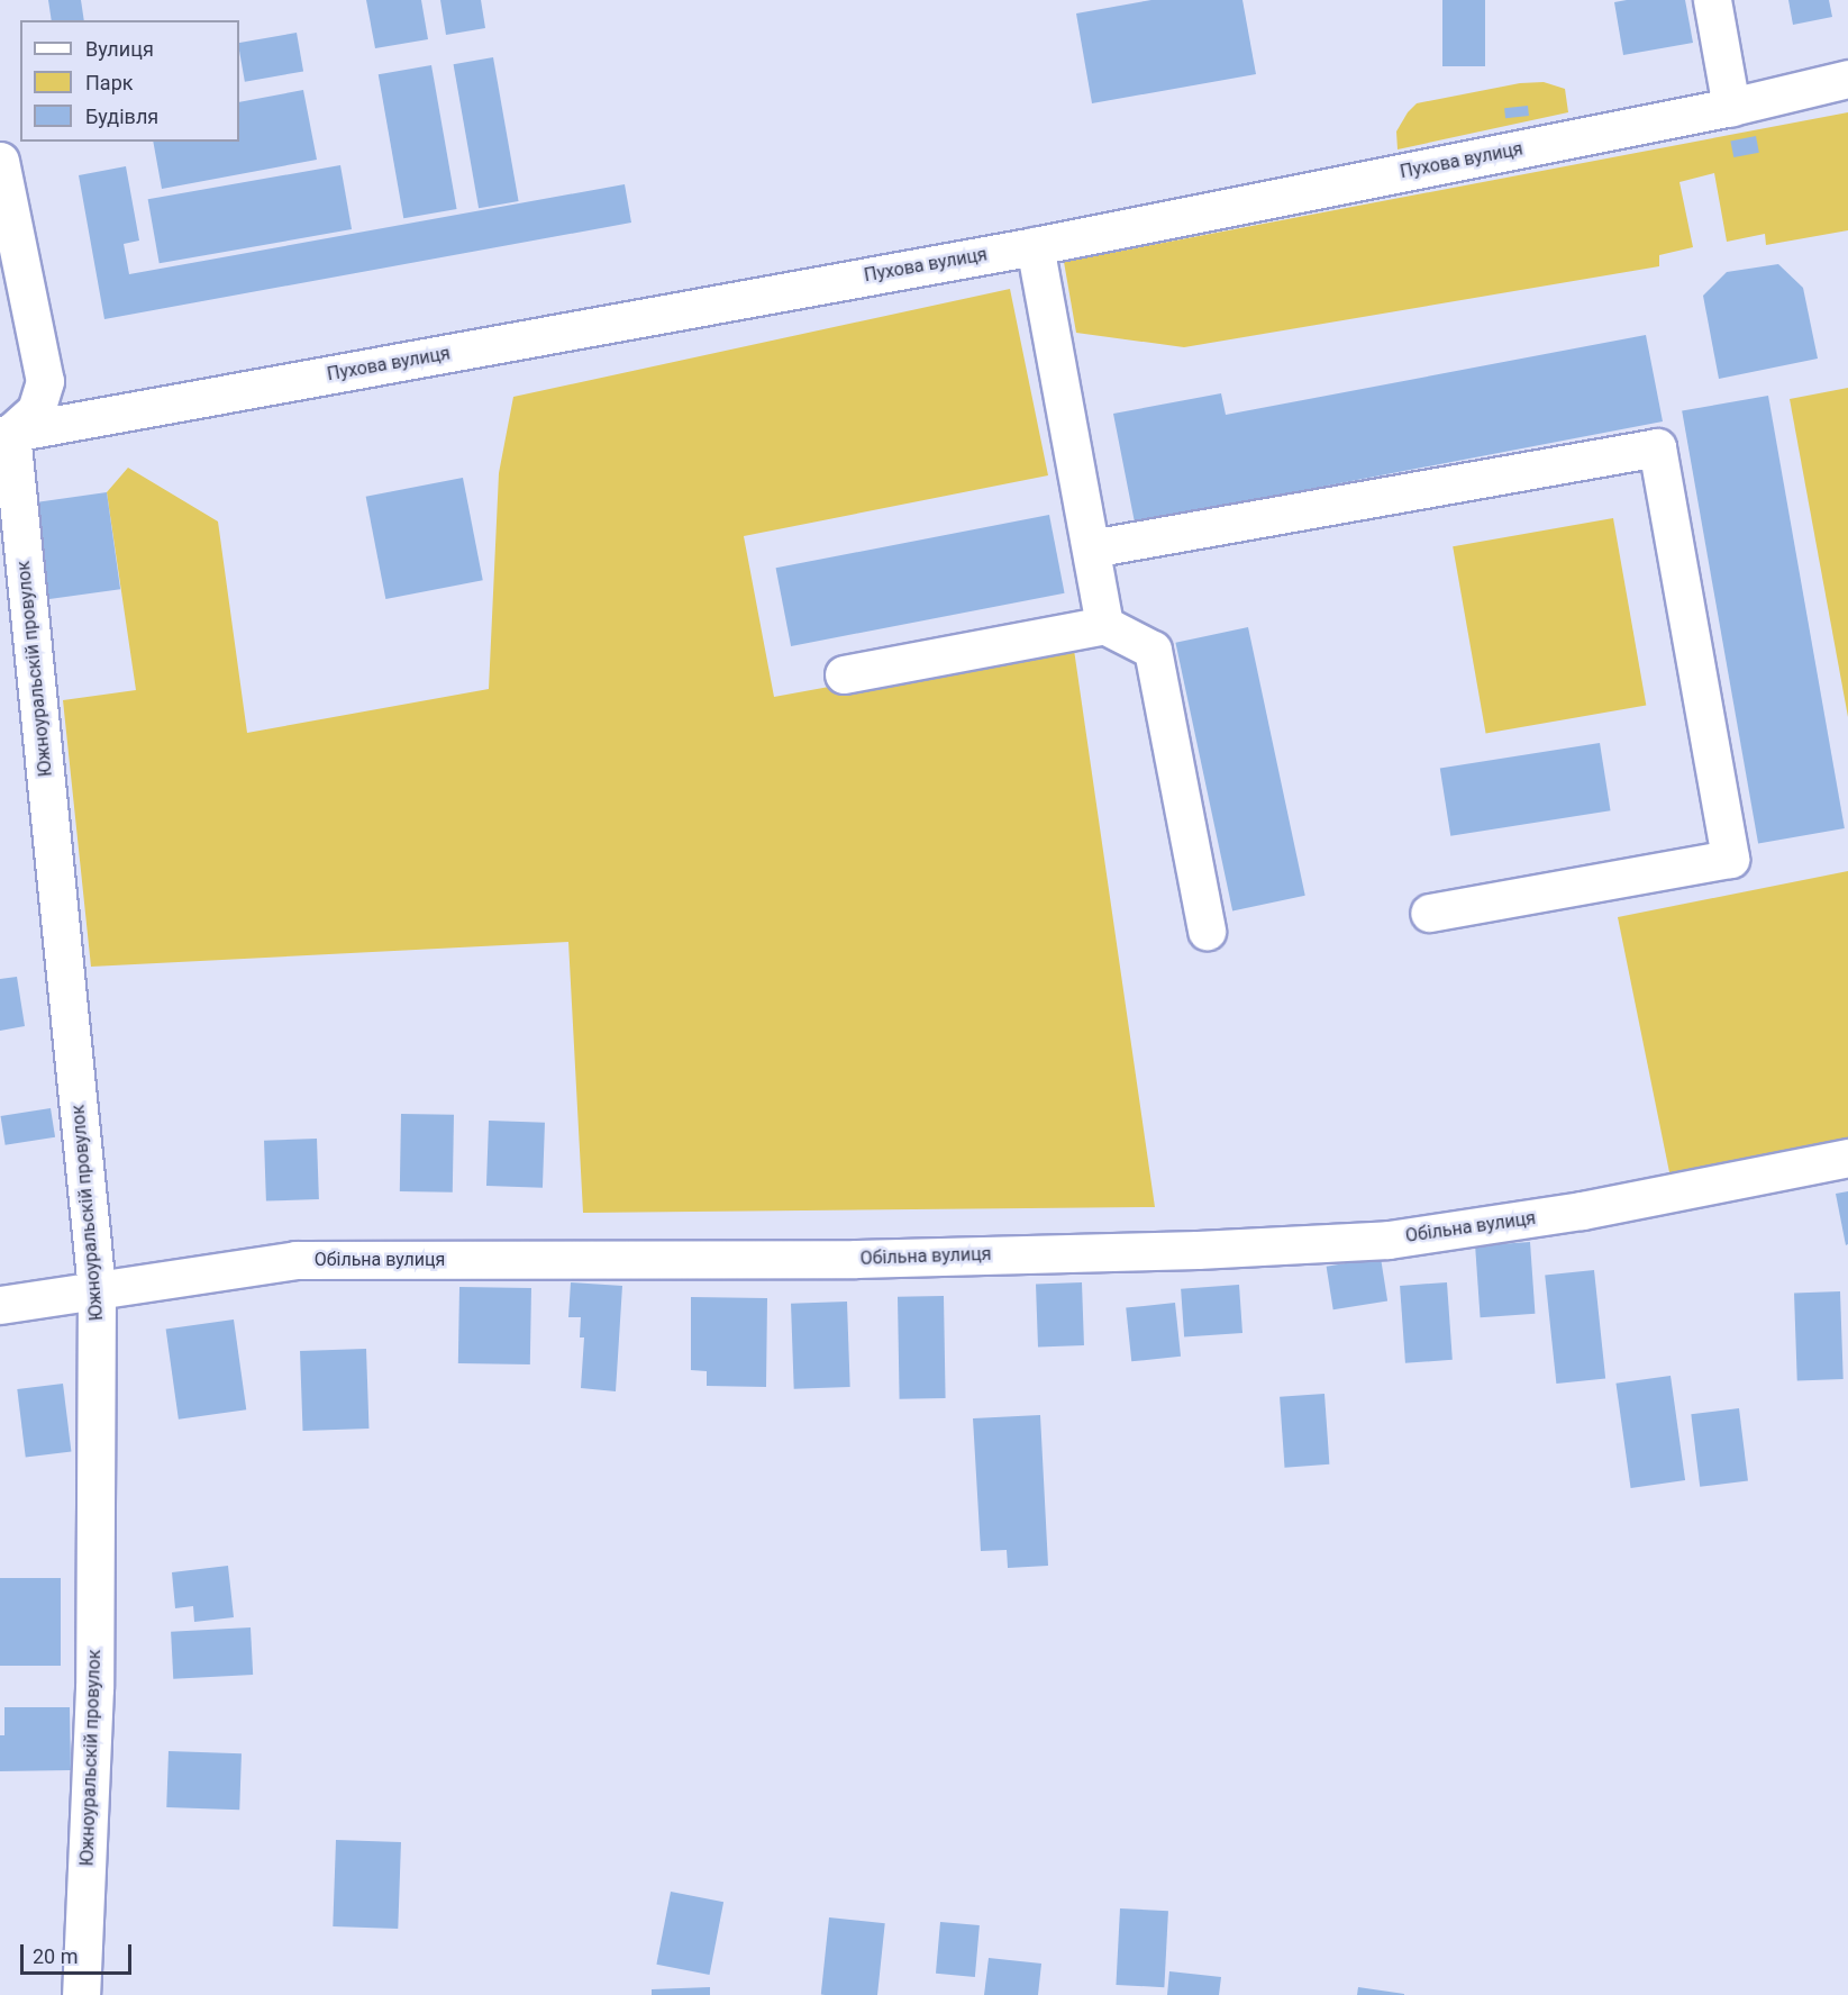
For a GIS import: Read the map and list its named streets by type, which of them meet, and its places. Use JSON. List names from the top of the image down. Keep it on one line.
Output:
{"streets":{"street":["Пухова вулиця","Южноуральскій провулок","Обільна вулиця"]},"crossings":[["Пухова вулиця","Южноуральскій провулок"],["Южноуральскій провулок","Обільна вулиця"]],"legend":["Вулиця","Парк","Будівля"],"scale_bar":"20 m"}
